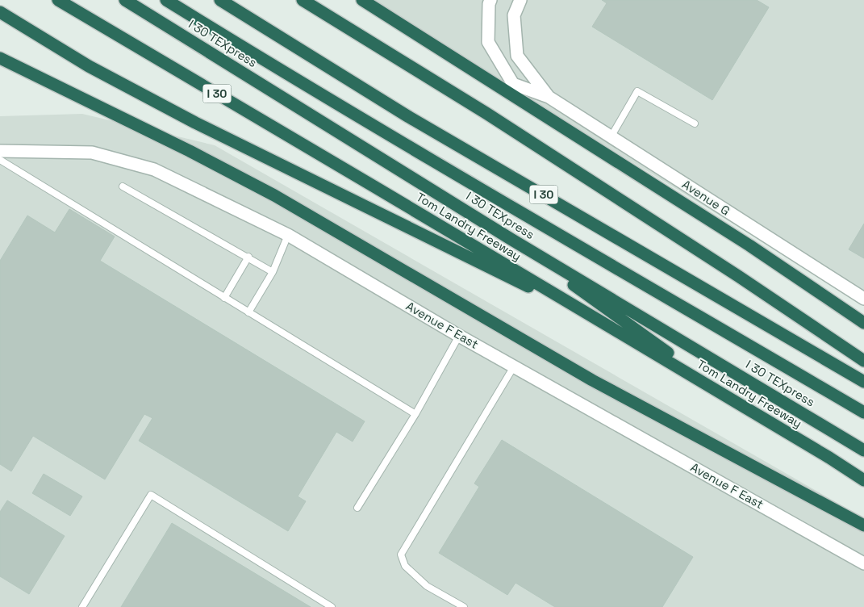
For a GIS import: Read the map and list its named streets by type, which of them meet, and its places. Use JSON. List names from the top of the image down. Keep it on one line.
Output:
{"streets":{"highway":["I 30 TEXpress","I 30","Tom Landry Freeway"],"street":["Avenue G","Avenue F East"]}}
